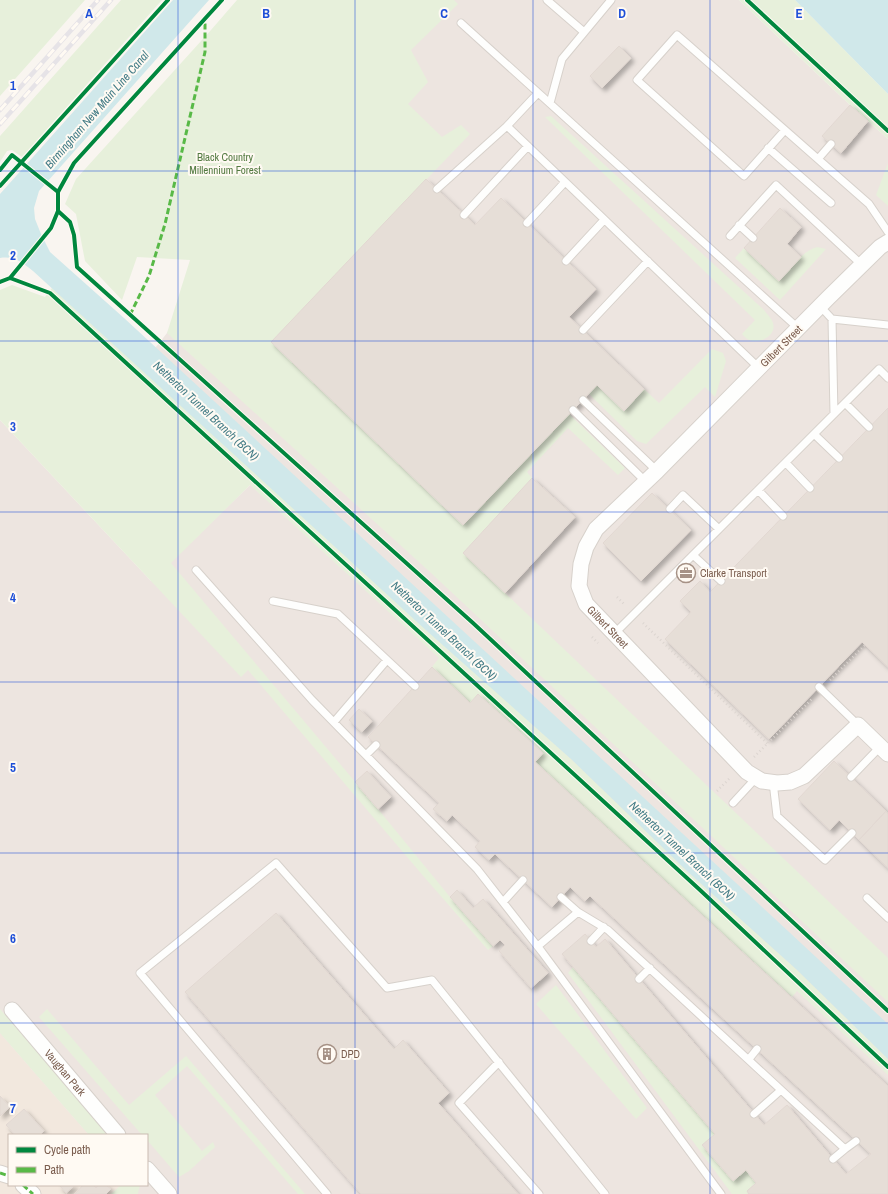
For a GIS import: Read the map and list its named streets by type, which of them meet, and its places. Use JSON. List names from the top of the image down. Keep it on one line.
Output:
{"streets":{"street":["Gilbert Street","Vaughan Park"]},"water":["Birmingham New Main Line Canal","Netherton Tunnel Branch (BCN)"],"parks":["Black Country Millennium Forest"],"places":{"office":["Clarke Transport"],"building":["DPD"]},"legend":["Cycle path","Path"],"grid":{"columns":["A","B","C","D","E"],"rows":["1","2","3","4","5","6","7"]}}
